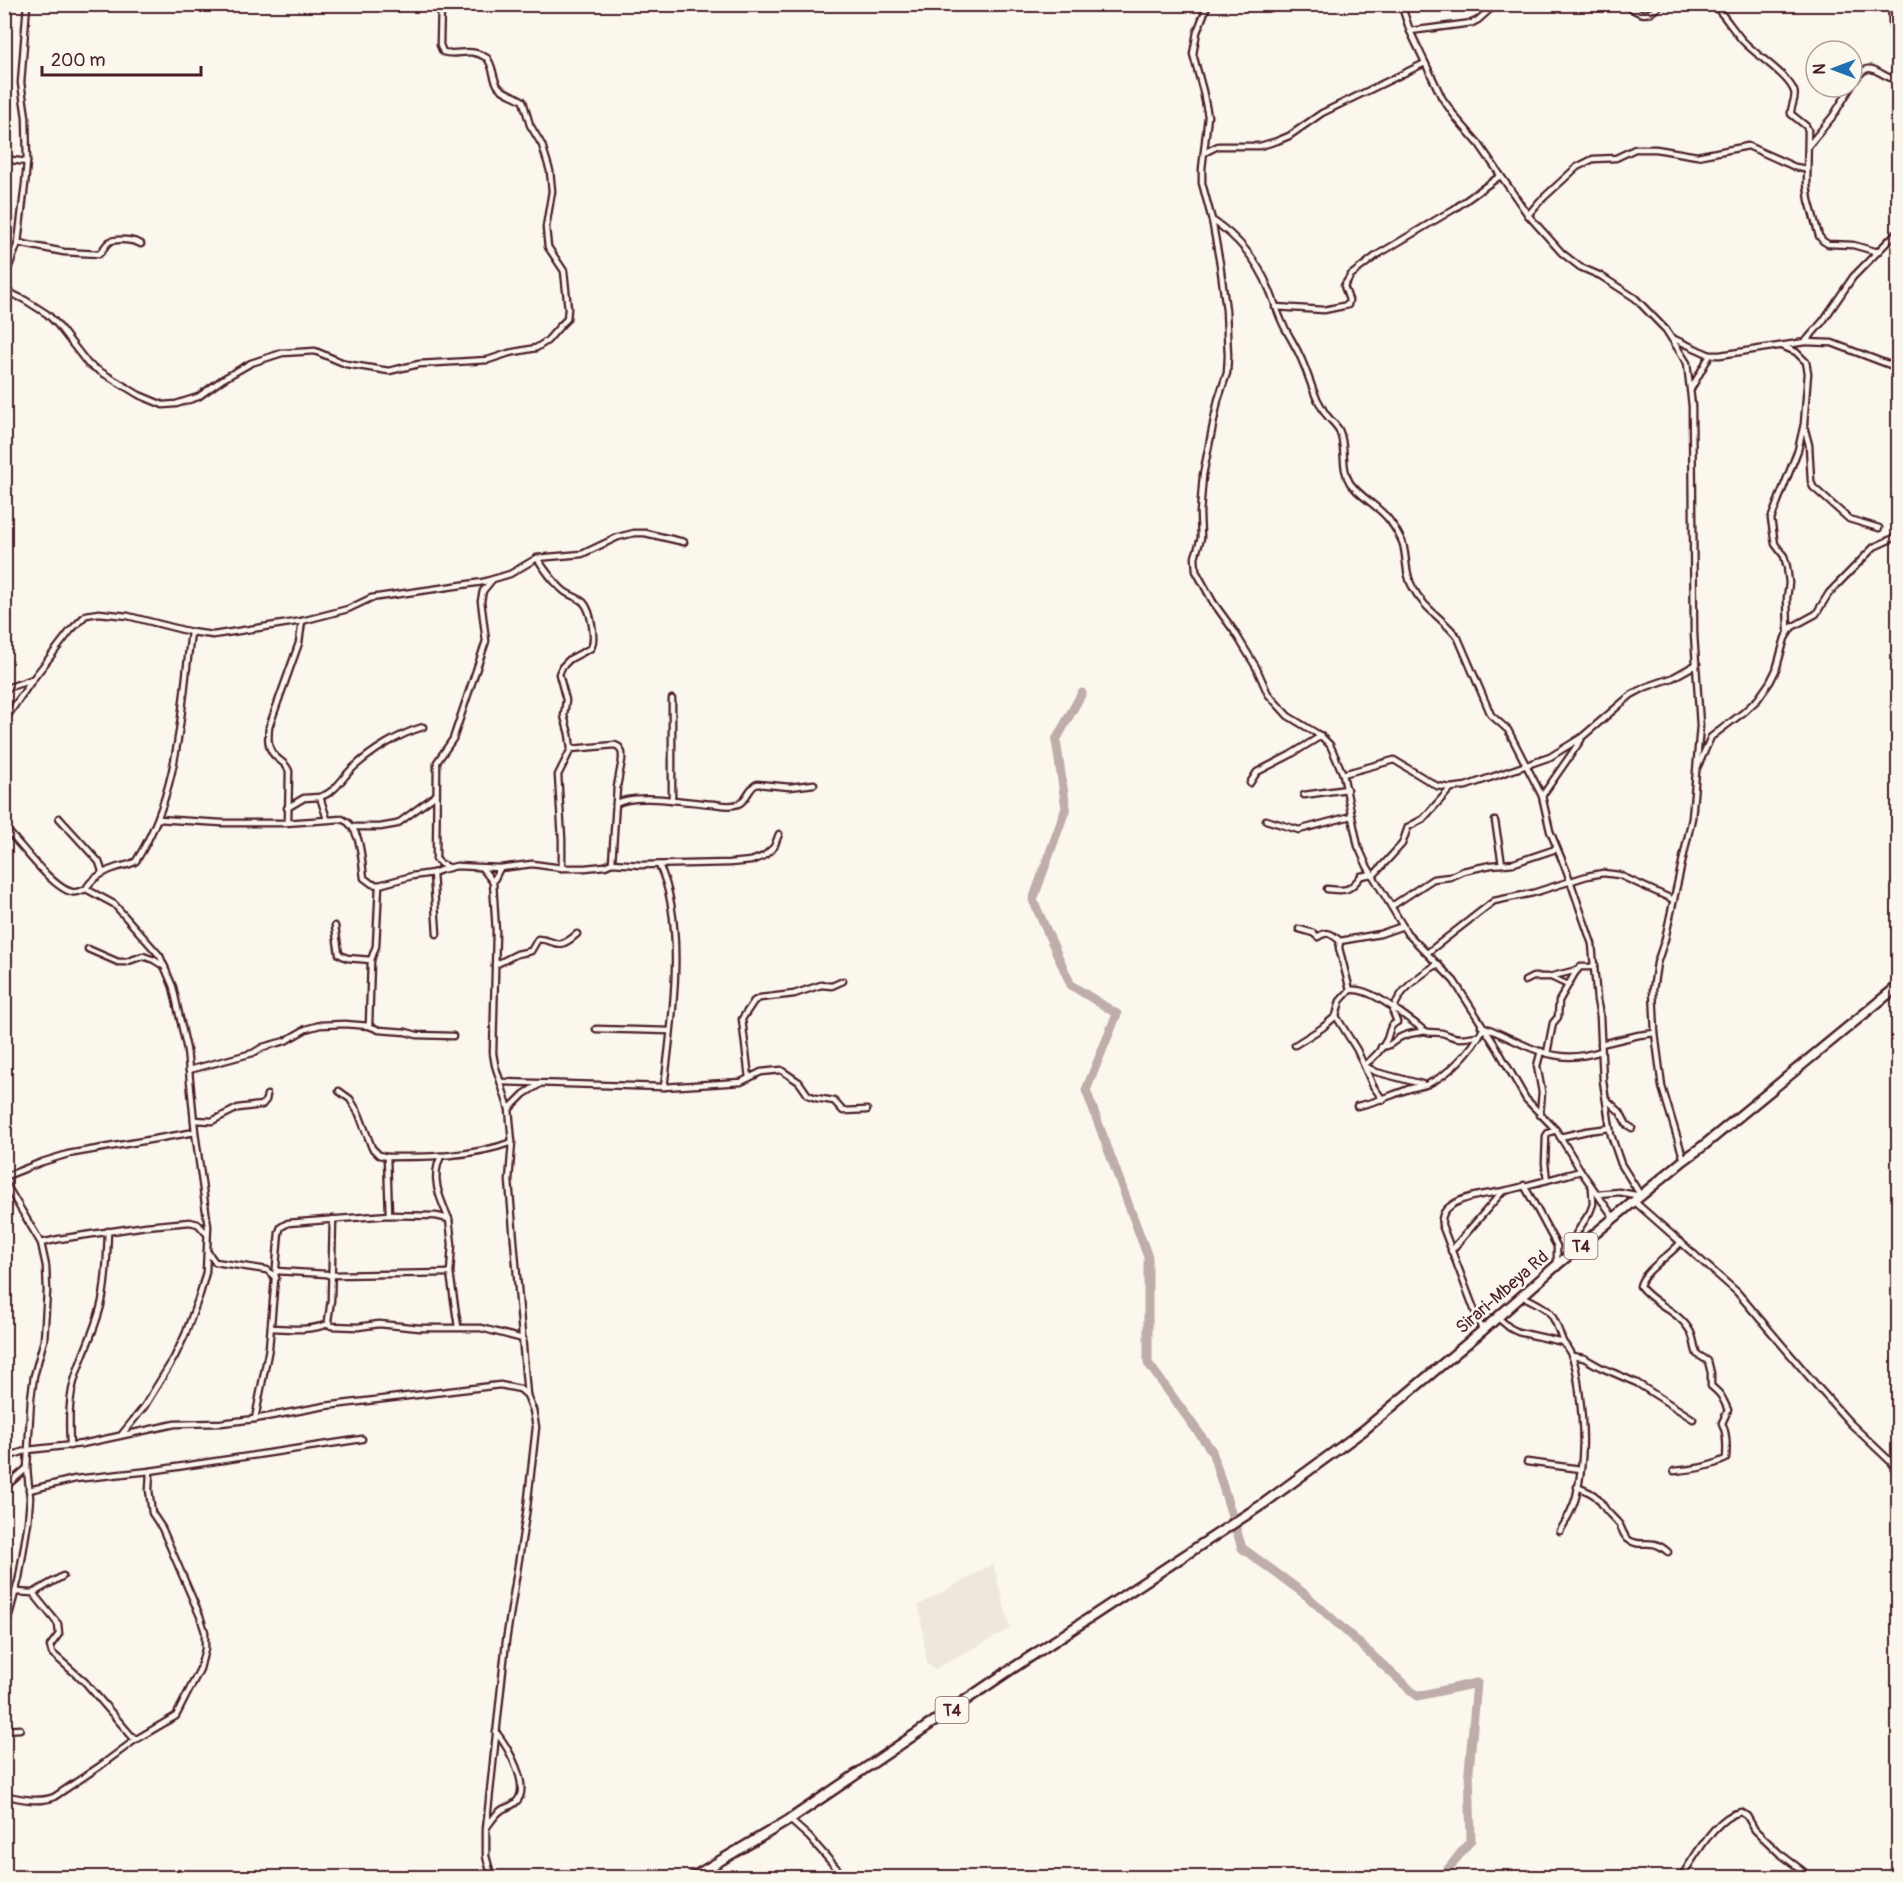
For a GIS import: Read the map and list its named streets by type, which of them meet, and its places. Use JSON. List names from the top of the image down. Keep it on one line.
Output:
{"streets":{"highway":["T4","Sirari-Mbeya Rd"]},"crossings":[["T4","Sirari-Mbeya Rd"]],"scale_bar":"200 m","north":"left"}
